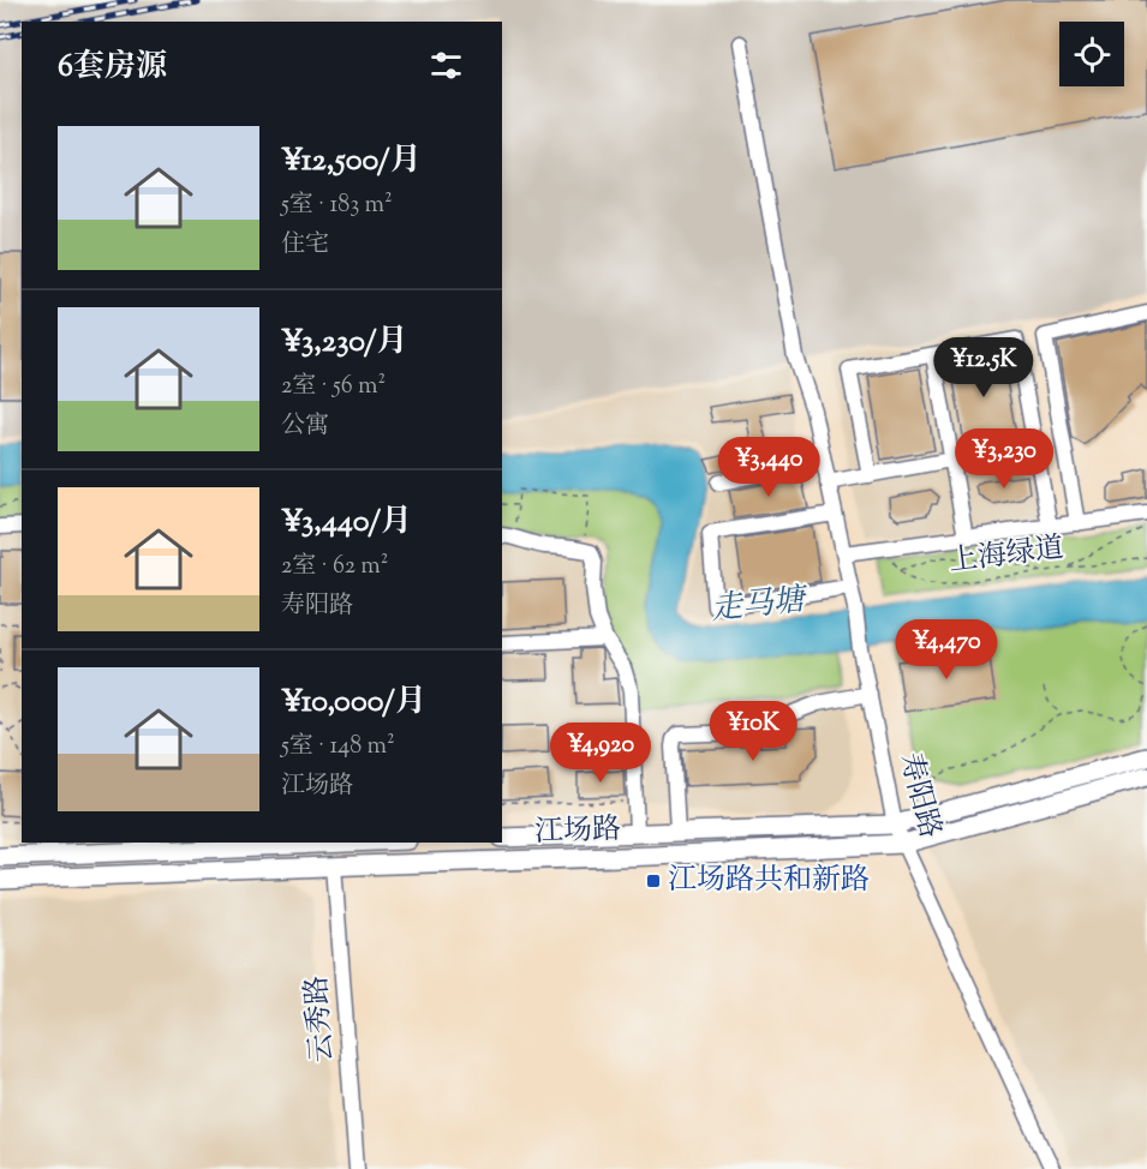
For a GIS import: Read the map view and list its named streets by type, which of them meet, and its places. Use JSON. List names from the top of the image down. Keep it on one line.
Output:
{"streets":{"main road":["江场路"],"street":["寿阳路","云秀路"],"path":["上海绿道"]},"crossings":[["寿阳路","江场路"],["江场路","云秀路"]],"water":["走马塘"],"places":{"transit":["江场路共和新路"]},"page":{"heading":"6套房源","list":[{"name":"¥12,500/月","note":"5室 · 183 m² · 住宅"},{"name":"¥3,230/月","note":"2室 · 56 m² · 公寓"},{"name":"¥3,440/月","note":"2室 · 62 m² · 寿阳路"},{"name":"¥10,000/月","note":"5室 · 148 m² · 江场路"}],"price":["¥12.5K","¥3,230","¥3,440","¥4,470","¥10K","¥4,920"]}}
